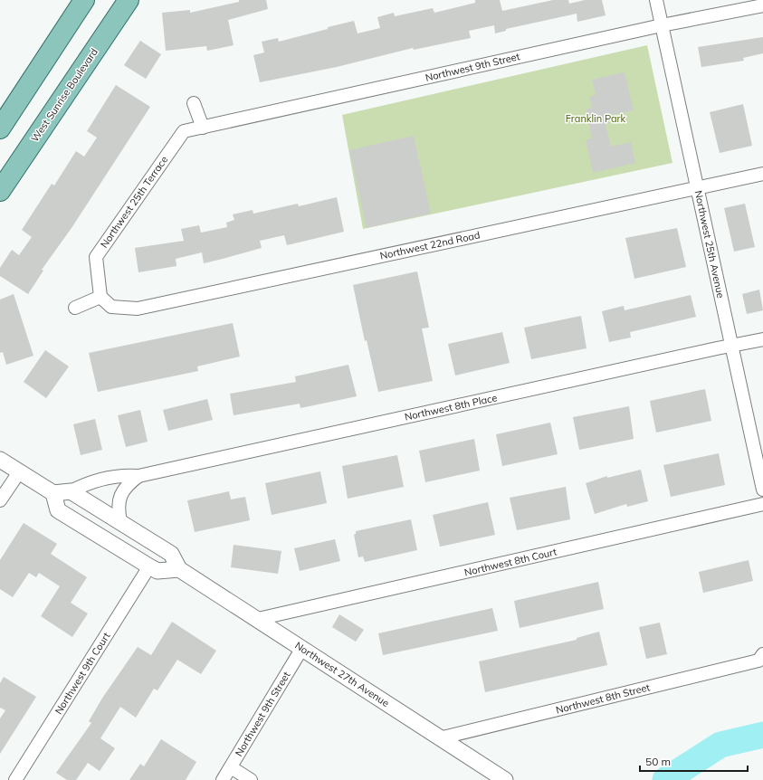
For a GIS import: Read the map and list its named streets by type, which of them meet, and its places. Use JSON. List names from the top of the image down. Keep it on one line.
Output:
{"streets":{"main road":["West Sunrise Boulevard"],"street":["Northwest 9th Street","Northwest 25th Terrace","Northwest 25th Avenue","Northwest 22nd Road","Northwest 8th Place","Northwest 8th Court","Northwest 9th Court","Northwest 27th Avenue","Northwest 8th Street"]},"crossings":[["Northwest 9th Street","Northwest 25th Terrace"],["Northwest 9th Street","Northwest 25th Avenue"],["Northwest 9th Street","Northwest 27th Avenue"],["Northwest 25th Terrace","Northwest 22nd Road"],["Northwest 25th Avenue","Northwest 22nd Road"],["Northwest 25th Avenue","Northwest 8th Place"],["Northwest 8th Place","Northwest 27th Avenue"],["Northwest 8th Court","Northwest 27th Avenue"],["Northwest 27th Avenue","Northwest 8th Street"]],"parks":["Franklin Park"],"scale_bar":"50 m"}
